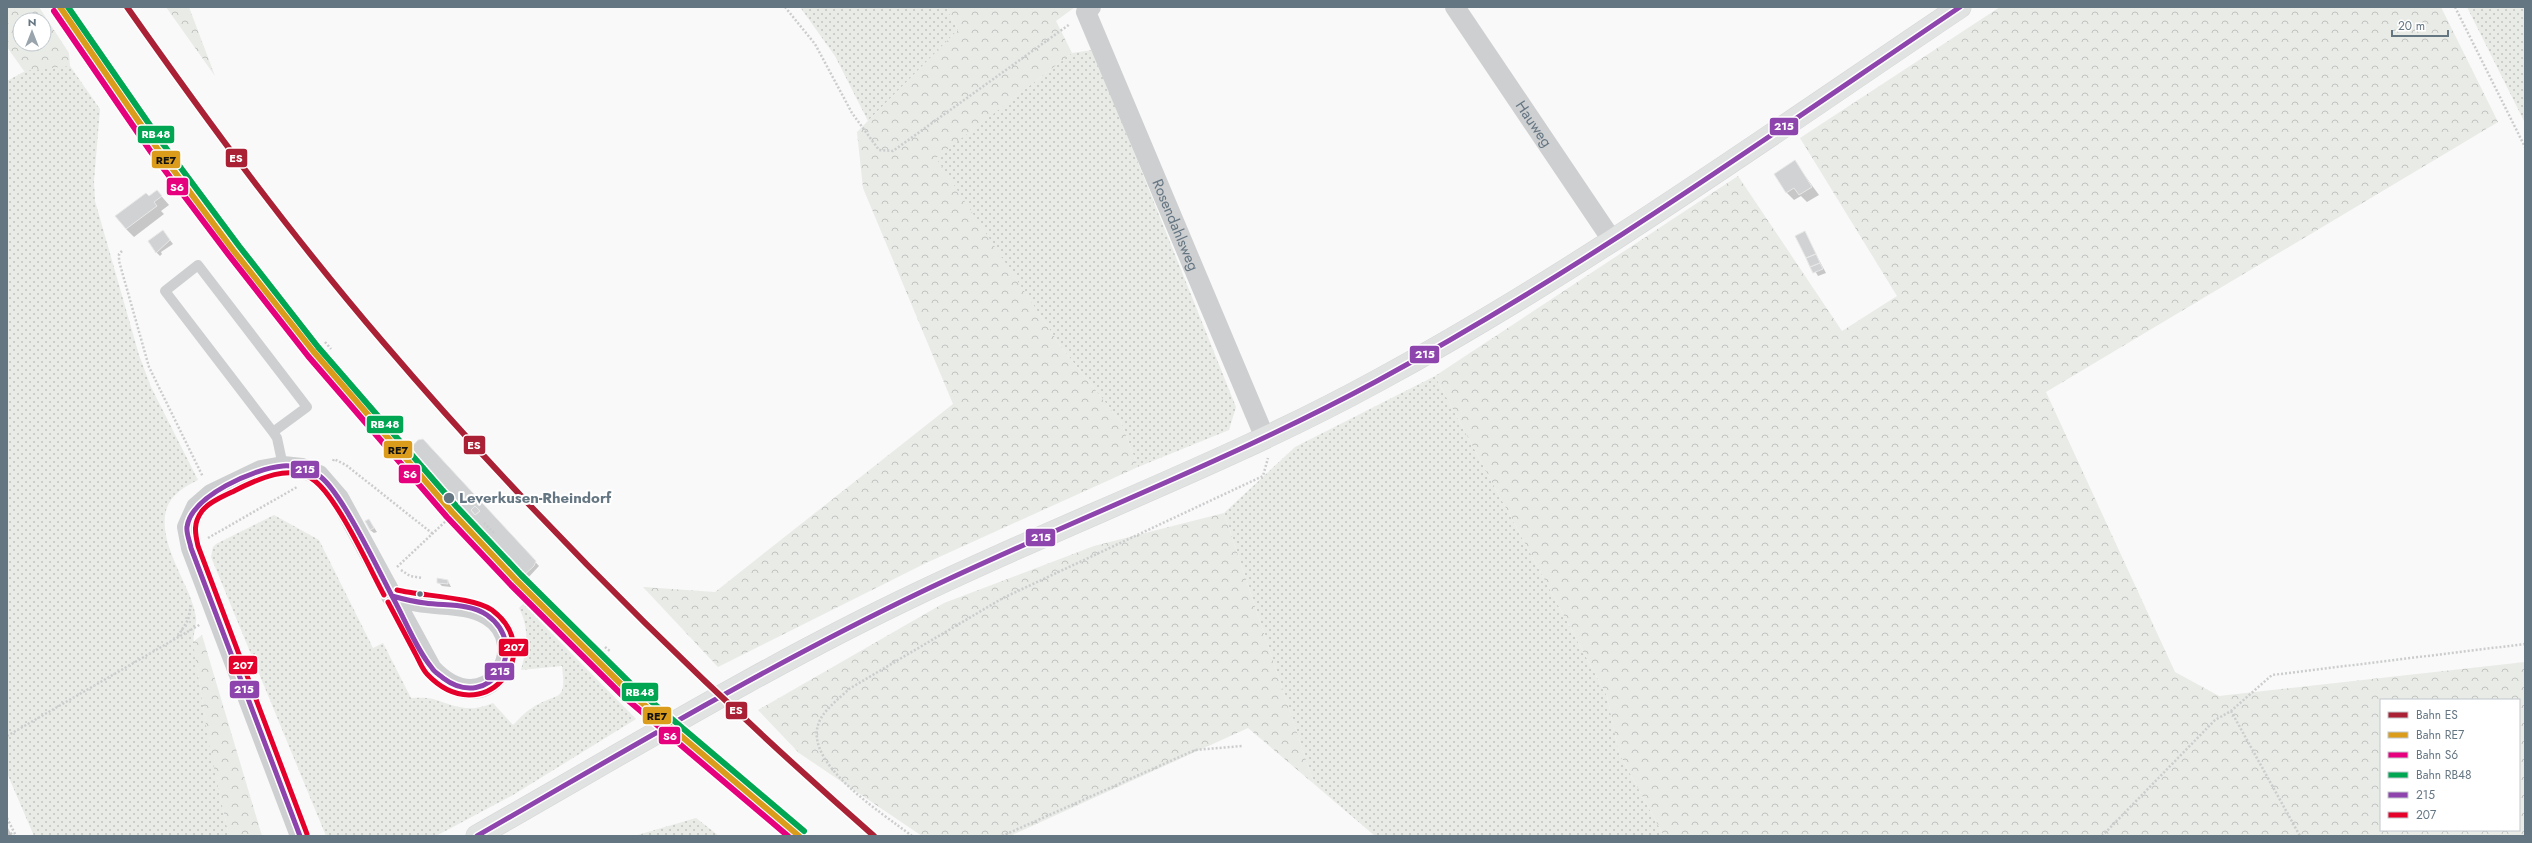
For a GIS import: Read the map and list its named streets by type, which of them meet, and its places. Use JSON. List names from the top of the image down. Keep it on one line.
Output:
{"streets":{"street":["Hauweg","Rosendahlsweg"]},"places":["Leverkusen-Rheindorf"],"lines":["rail line ES","rail line RE7","rail line RB48","transit line 215","rail line S6","transit line 207"],"legend":["Bahn ES","Bahn RE7","Bahn S6","Bahn RB48","215","207"],"scale_bar":"20 m","north":"top"}
